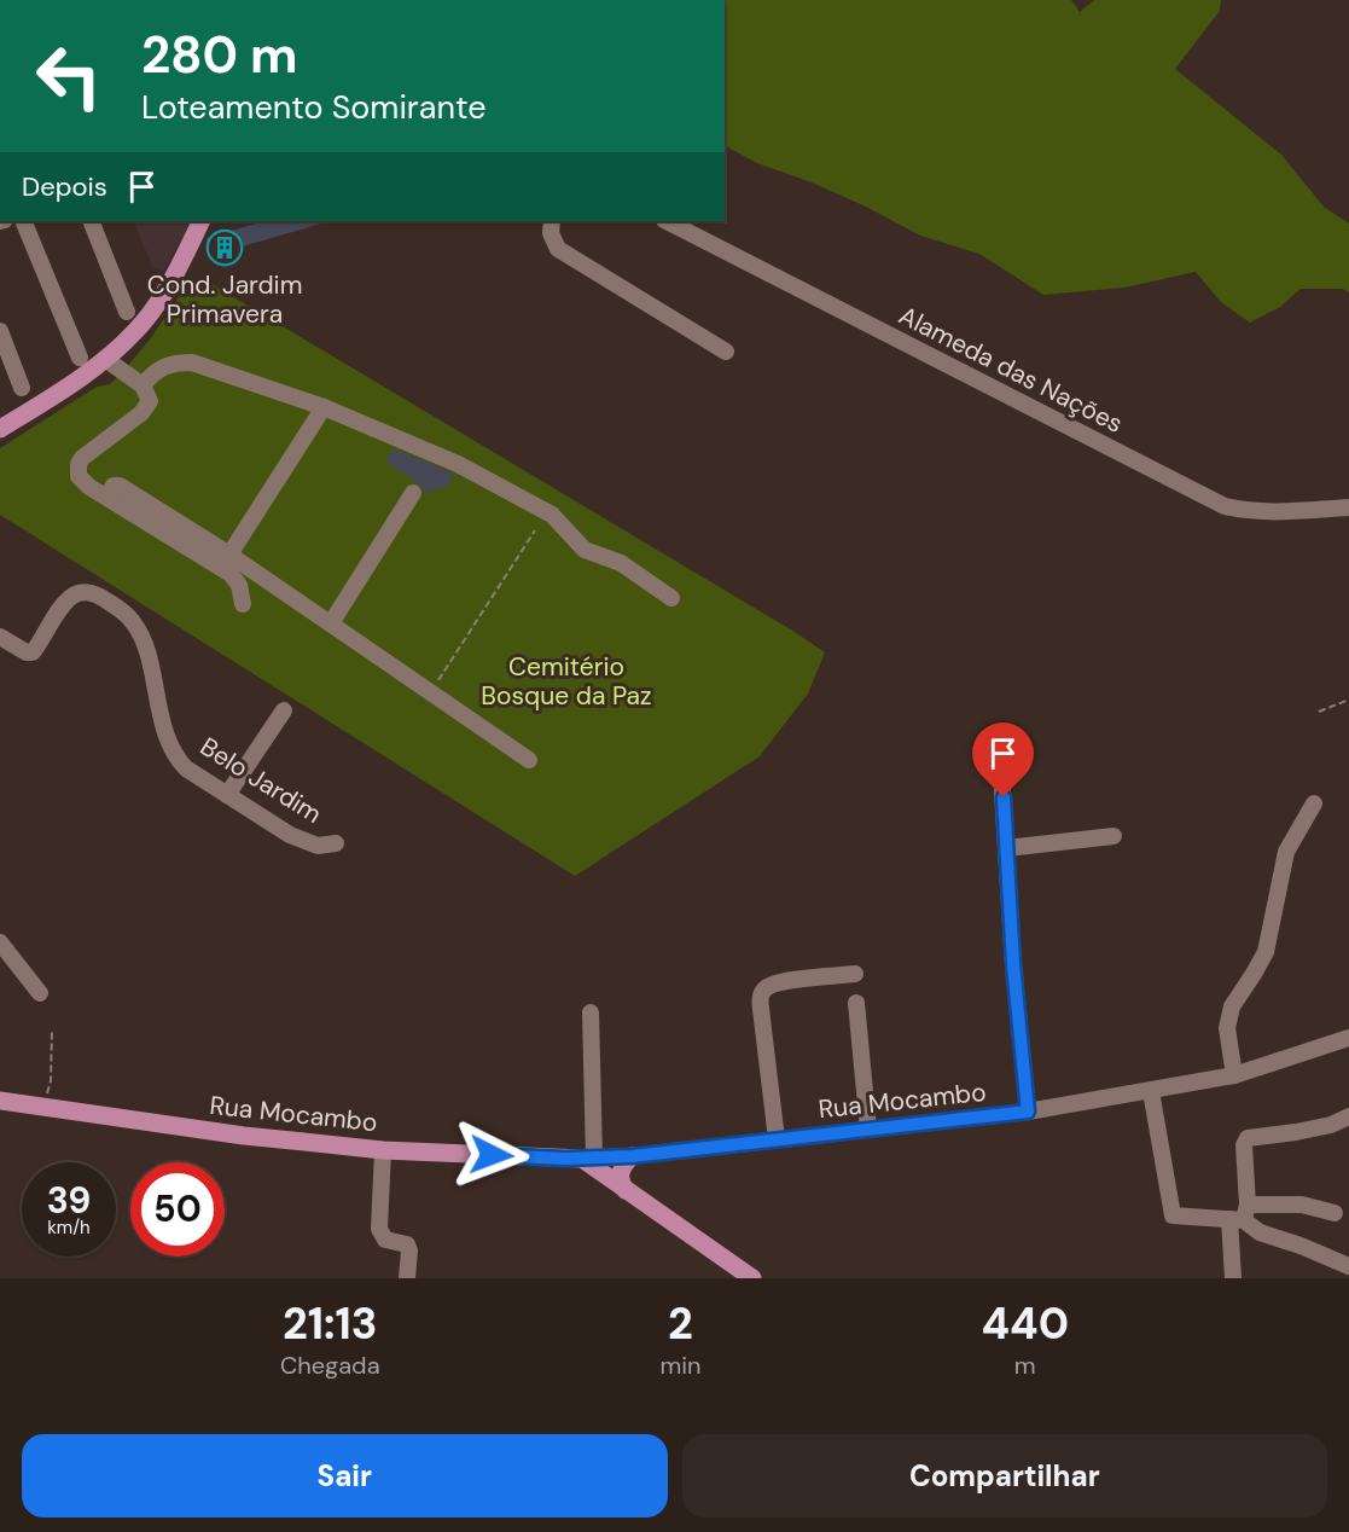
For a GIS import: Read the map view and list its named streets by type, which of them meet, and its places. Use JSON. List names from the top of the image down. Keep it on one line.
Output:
{"streets":{"main road":["Rua Mocambo"],"street":["Alameda das Nações","Belo Jardim"]},"parks":["Cemitério Bosque da Paz"],"places":{"building":["Cond. Jardim Primavera"]},"page":{"turn":["280 m","Loteamento Somirante"],"then":"Depois","speed":"39 km/h","limit":"50","eta":["21:13","Chegada","2","min","440","m"],"buttons":["Sair","Compartilhar"]}}
